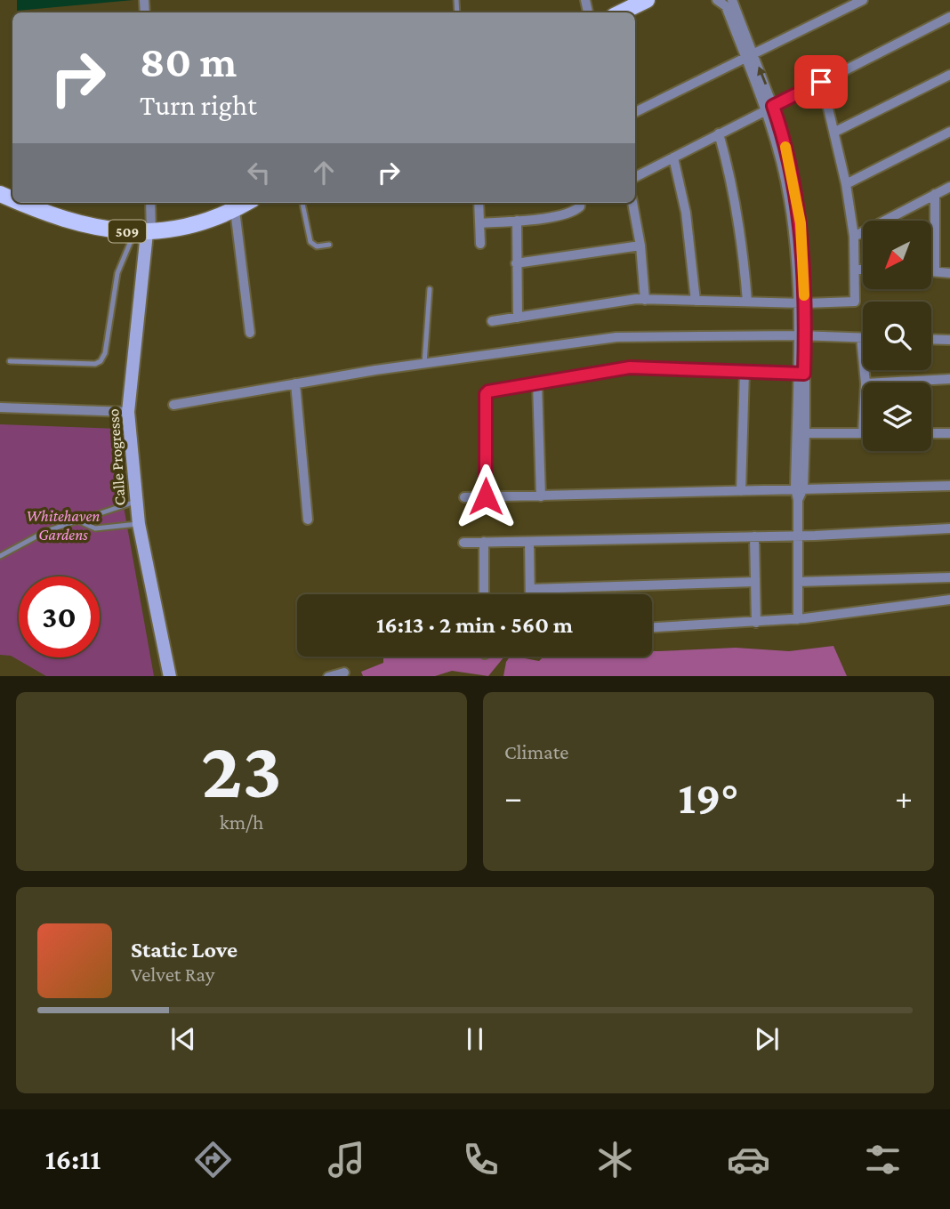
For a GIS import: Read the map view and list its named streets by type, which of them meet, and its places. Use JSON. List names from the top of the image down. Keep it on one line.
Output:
{"streets":{"main road":["509","Calle Progresso"]},"crossings":[["509","Calle Progresso"]],"parks":["Whitehaven Gardens"],"north":"bottom left","page":{"turn":["80 m","Turn right"],"limit":"30","trip":"16:13 · 2 min · 560 m","tile":[["23","km/h"],"Climate"],"heat":["−","19°","+"],"song":["Static Love","Velvet Ray"],"tabs":"16:11"}}
